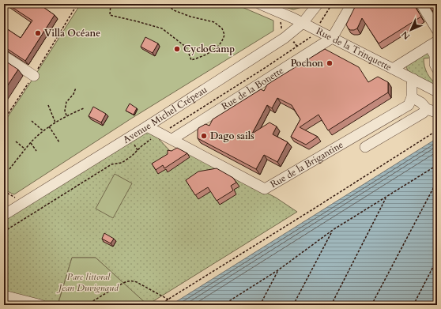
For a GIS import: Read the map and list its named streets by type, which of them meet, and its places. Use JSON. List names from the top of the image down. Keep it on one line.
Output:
{"streets":{"street":["Rue de la Trinquette","Rue de la Bonette","Avenue Michel Crépeau","Rue de la Brigantine"]},"crossings":[["Rue de la Trinquette","Rue de la Bonette"],["Rue de la Trinquette","Avenue Michel Crépeau"],["Rue de la Bonette","Rue de la Brigantine"],["Avenue Michel Crépeau","Rue de la Brigantine"]],"parks":["Parc littoral Jean Duvignaud"],"places":["Villa Océane","CycloCamp","Pochon","Dago sails"],"north":"bottom left"}
